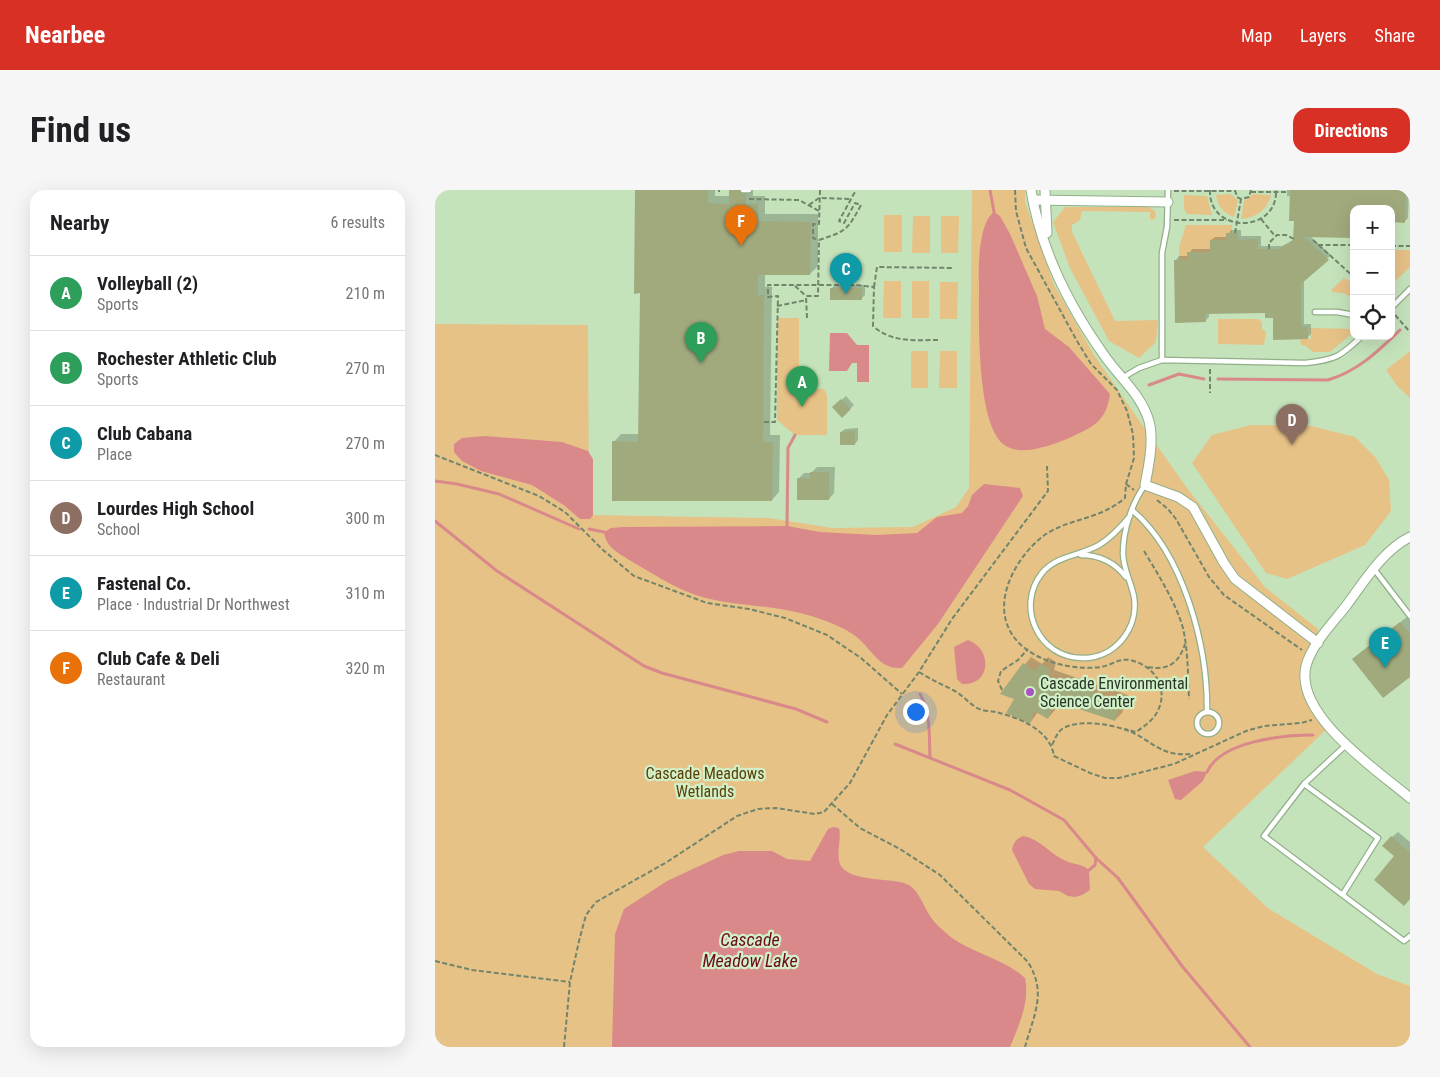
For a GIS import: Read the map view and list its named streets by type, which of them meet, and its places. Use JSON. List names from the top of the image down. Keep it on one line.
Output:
{"water":["Cascade Meadow Lake"],"parks":["Cascade Meadows Wetlands"],"places":["Cascade Environmental Science Center"],"page":{"header":"Nearbee","nav":["Map","Layers","Share"],"buttons":"Directions","title":"Find us","heading":["Nearby","6 results"],"map_buttons":["+","−"],"pins":["F","C","B","A","D","E"],"list":[{"mark":"A","name":"Volleyball (2)","note":"Sports","value":"210 m"},{"mark":"B","name":"Rochester Athletic Club","note":"Sports","value":"270 m"},{"mark":"C","name":"Club Cabana","note":"Place","value":"270 m"},{"mark":"D","name":"Lourdes High School","note":"School","value":"300 m"},{"mark":"E","name":"Fastenal Co.","note":"Place · Industrial Dr Northwest","value":"310 m"},{"mark":"F","name":"Club Cafe & Deli","note":"Restaurant","value":"320 m"}]}}
